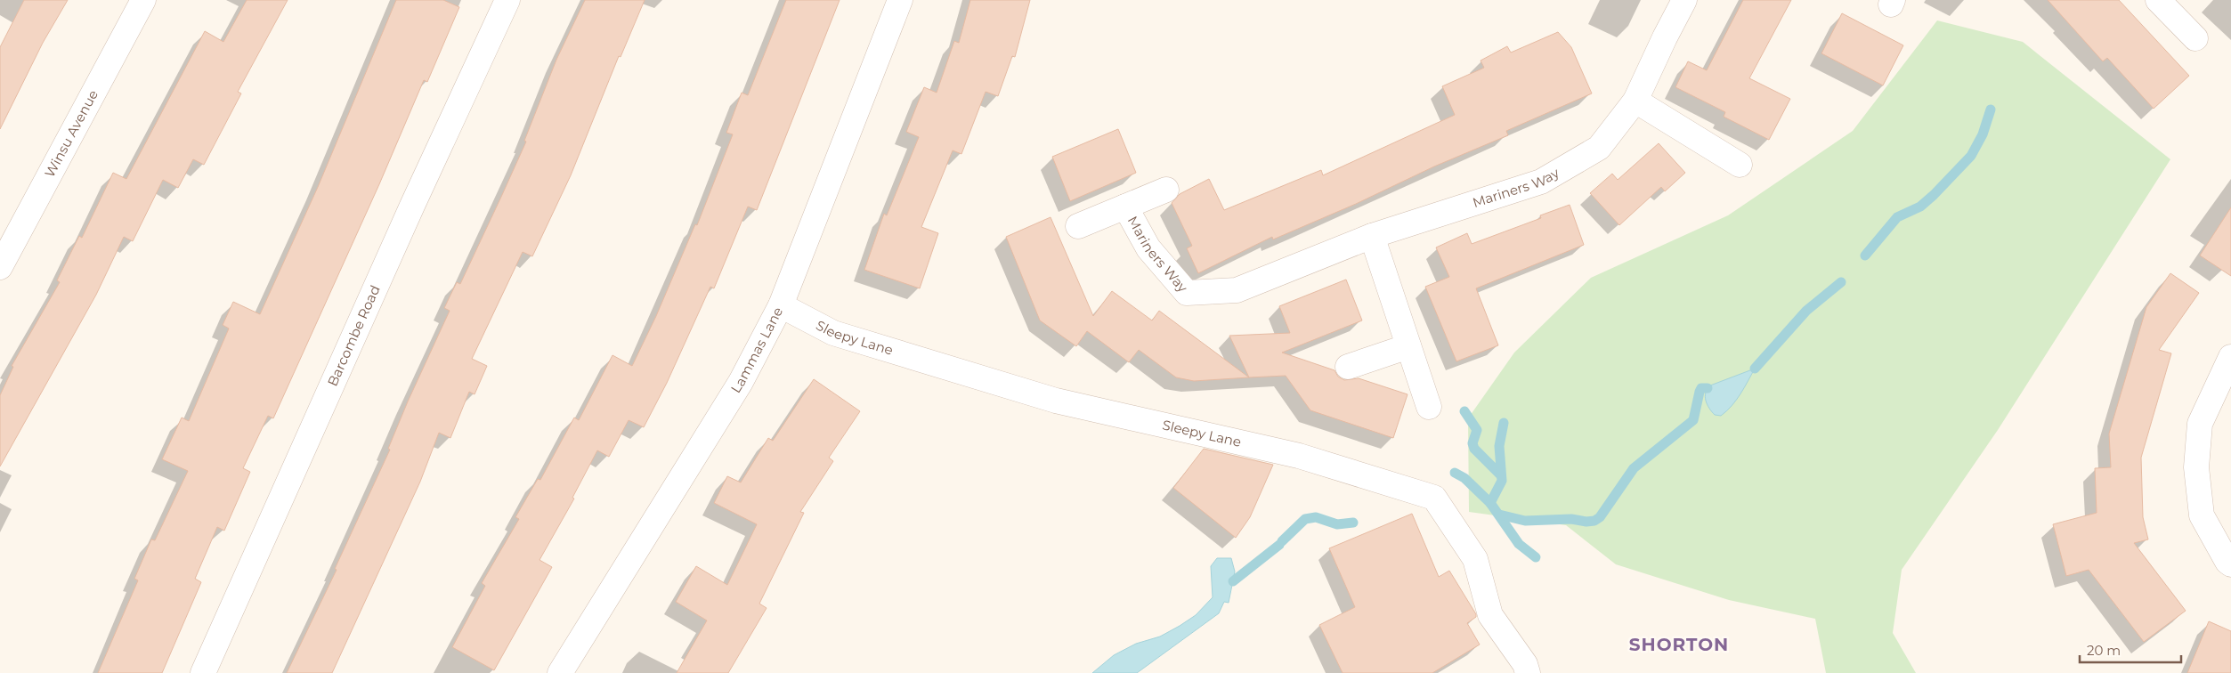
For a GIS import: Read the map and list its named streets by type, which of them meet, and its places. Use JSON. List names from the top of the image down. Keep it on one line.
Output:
{"streets":{"street":["Winsu Avenue","Mariners Way","Barcombe Road","Sleepy Lane","Lammas Lane"]},"crossings":[["Sleepy Lane","Lammas Lane"]],"districts":["SHORTON"],"scale_bar":"20 m"}
